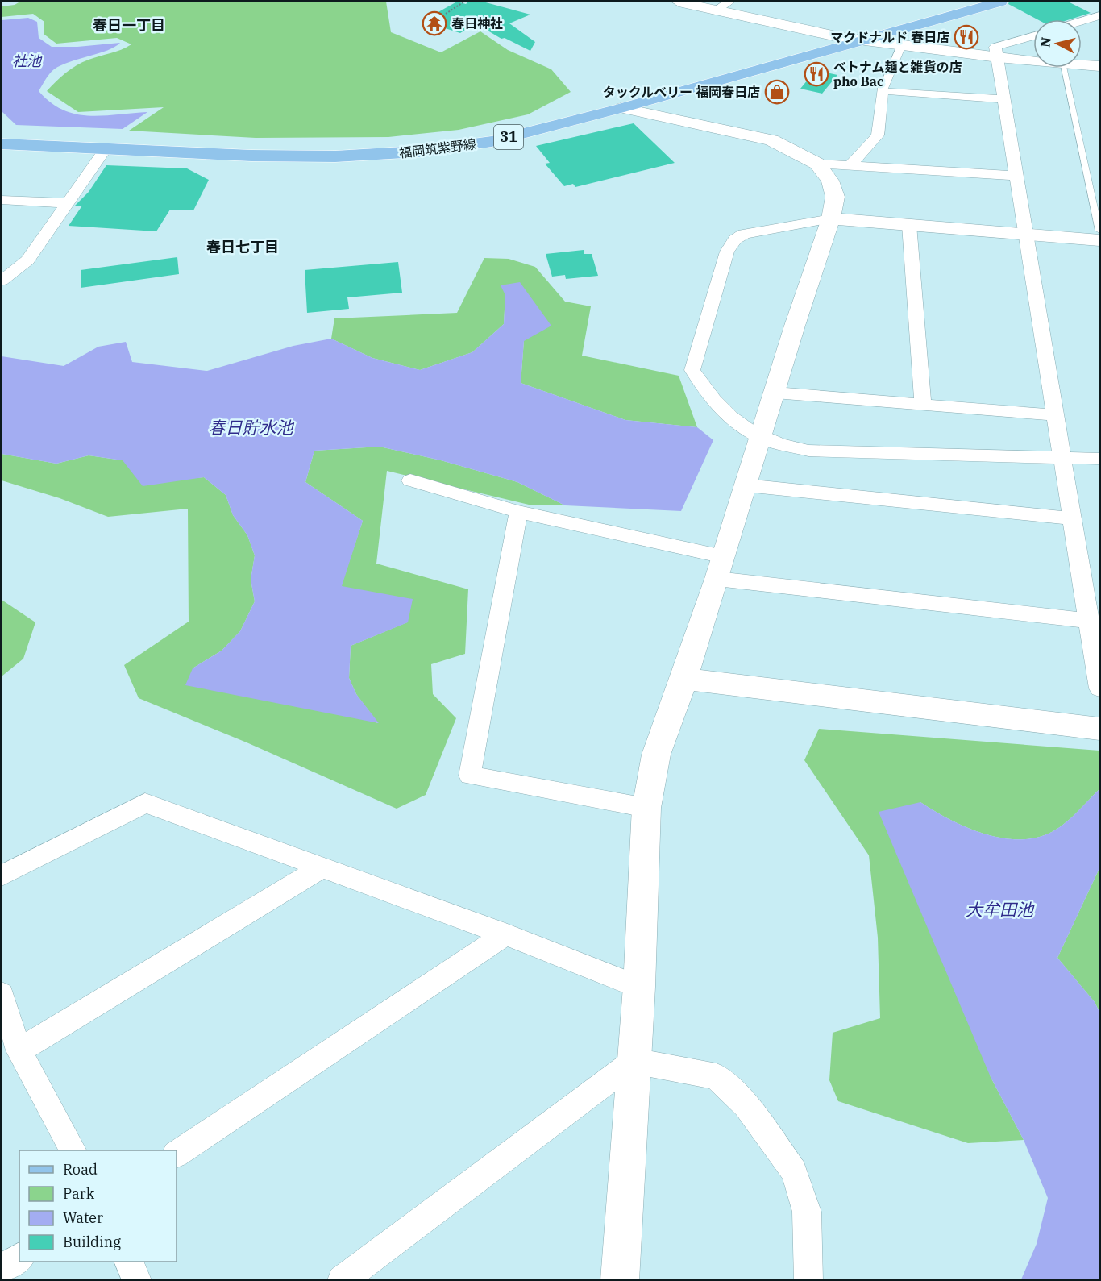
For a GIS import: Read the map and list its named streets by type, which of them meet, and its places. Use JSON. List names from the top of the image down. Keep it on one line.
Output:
{"streets":{"main road":["31","福岡筑紫野線"]},"districts":["春日一丁目","春日七丁目"],"water":["社池","春日貯水池","大牟田池"],"places":{"temple":["春日神社"],"restaurant":["マクドナルド 春日店","ベトナム麺と雑貨の店 pho Bac"],"shop":["タックルベリー 福岡春日店"]},"legend":["Road","Park","Water","Building"],"north":"left"}
